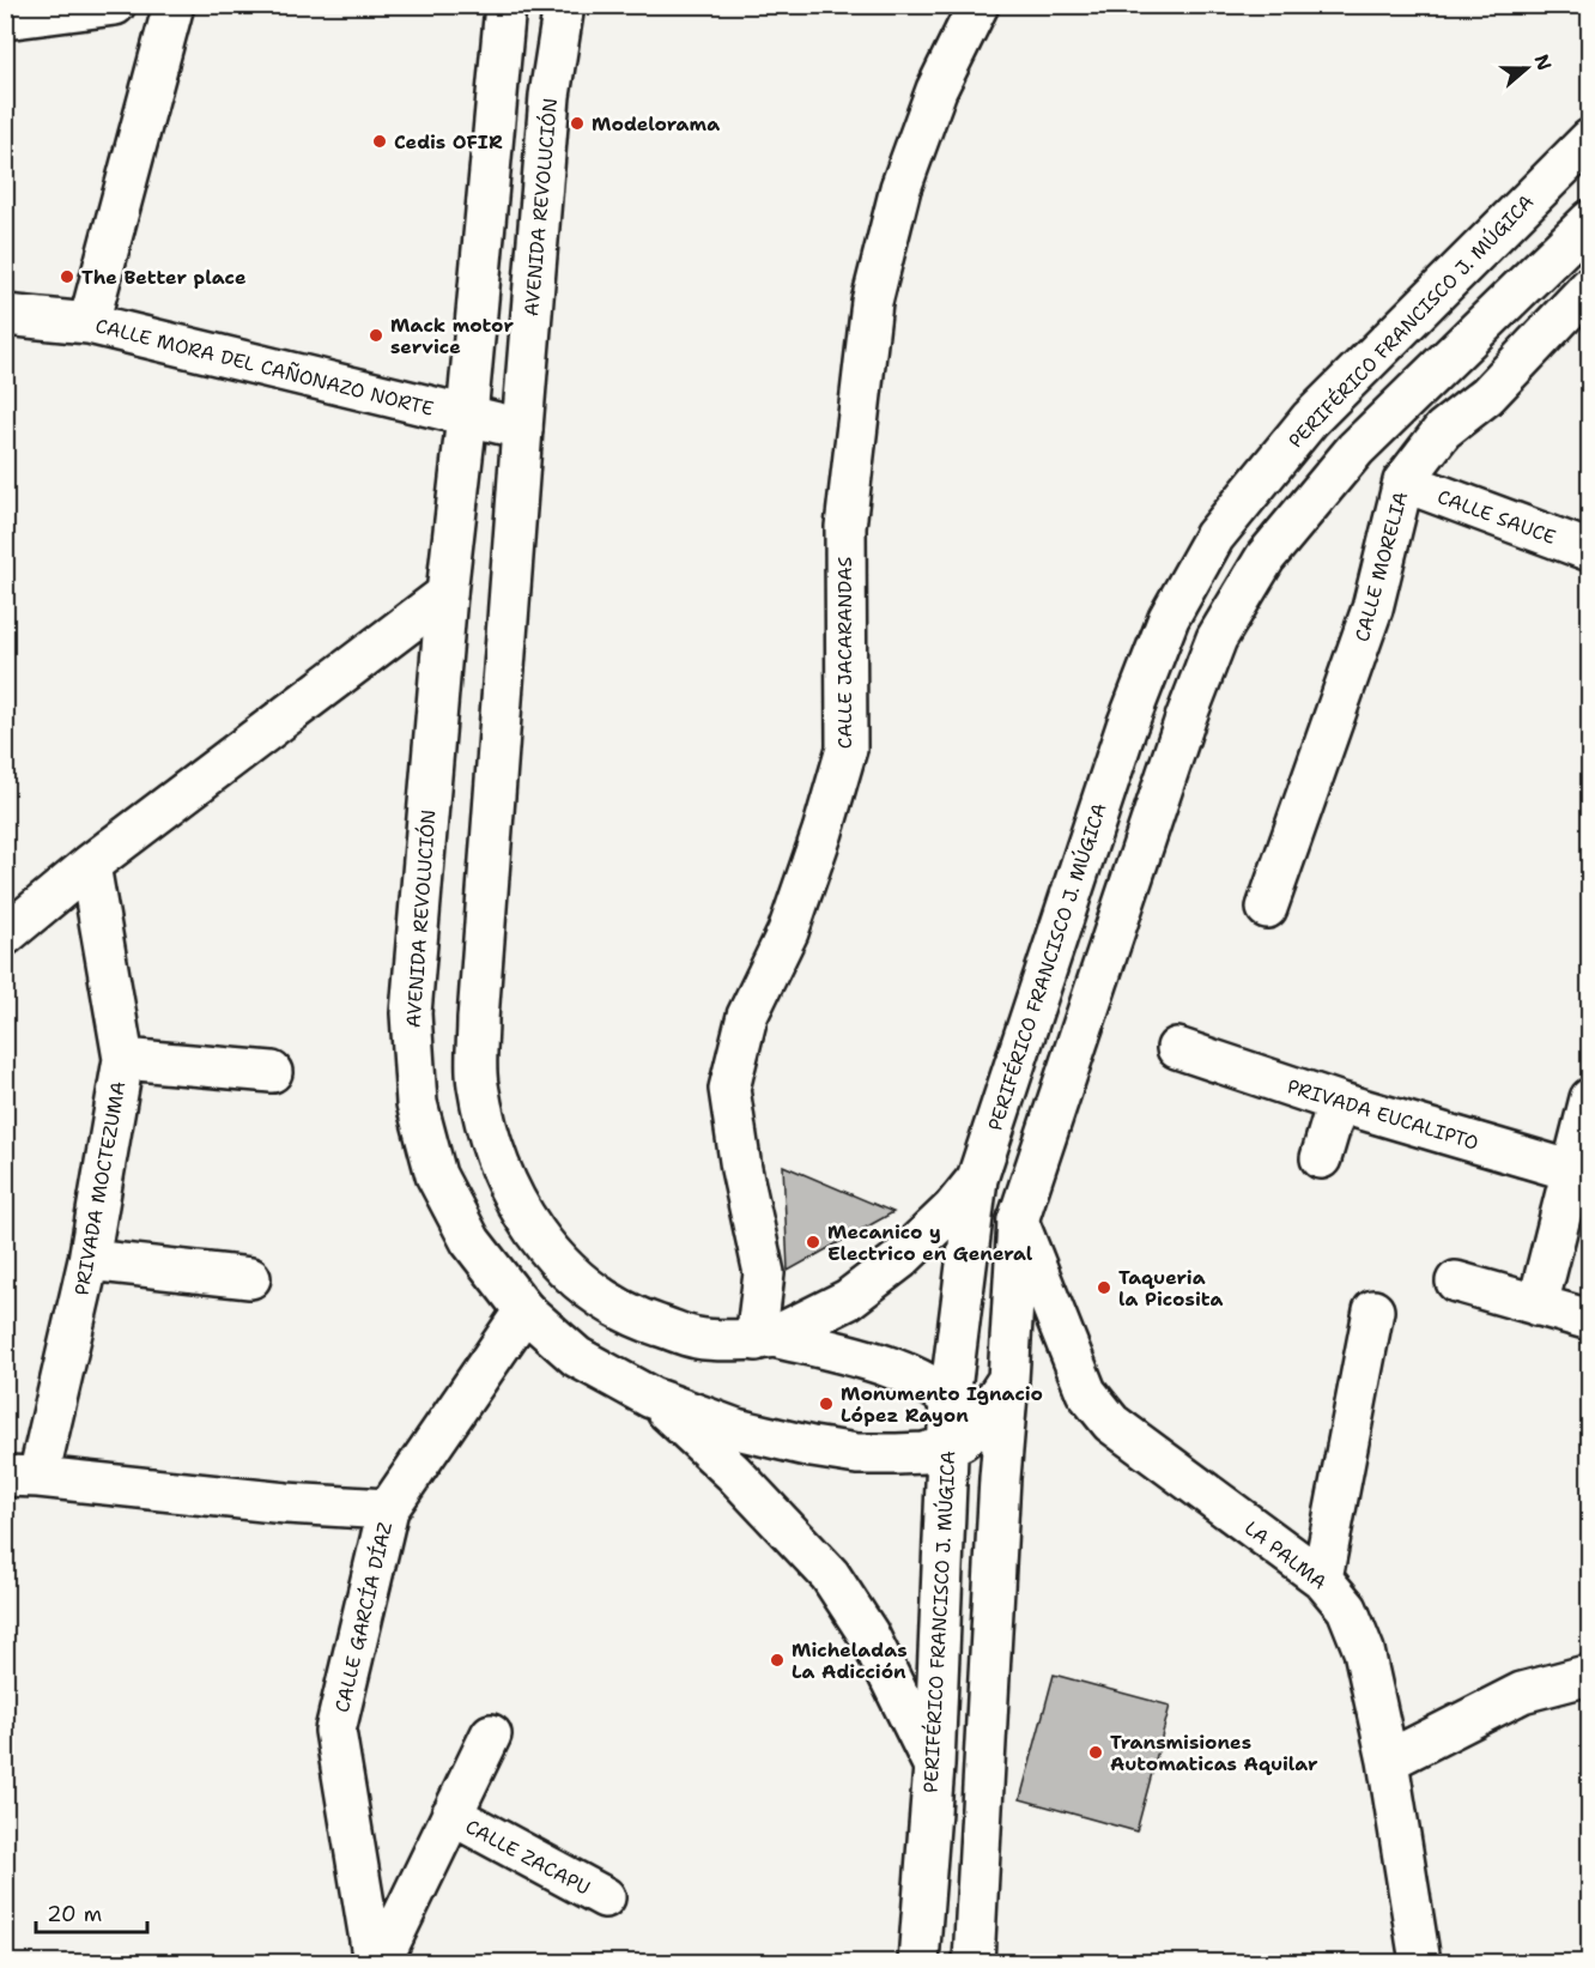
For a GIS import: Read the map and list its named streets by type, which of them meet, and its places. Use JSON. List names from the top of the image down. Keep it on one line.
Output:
{"streets":{"street":["AVENIDA REVOLUCIÓN","PERIFÉRICO FRANCISCO J. MÚGICA","CALLE MORA DEL CAÑONAZO NORTE","CALLE SAUCE","CALLE MORELIA","CALLE JACARANDAS","PRIVADA EUCALIPTO","PRIVADA MOCTEZUMA","LA PALMA","CALLE GARCÍA DÍAZ","CALLE ZACAPU"]},"crossings":[["AVENIDA REVOLUCIÓN","PERIFÉRICO FRANCISCO J. MÚGICA"],["AVENIDA REVOLUCIÓN","CALLE MORA DEL CAÑONAZO NORTE"],["AVENIDA REVOLUCIÓN","CALLE JACARANDAS"],["AVENIDA REVOLUCIÓN","CALLE GARCÍA DÍAZ"],["CALLE SAUCE","CALLE MORELIA"]],"places":["Modelorama","Cedis OFIR","The Better place","Mack motor service","Mecanico y Electrico en General","Taqueria la Picosita","Monumento Ignacio López Rayon","Micheladas La Adicción","Transmisiones Automaticas Aquilar"],"scale_bar":"20 m","north":"right"}
